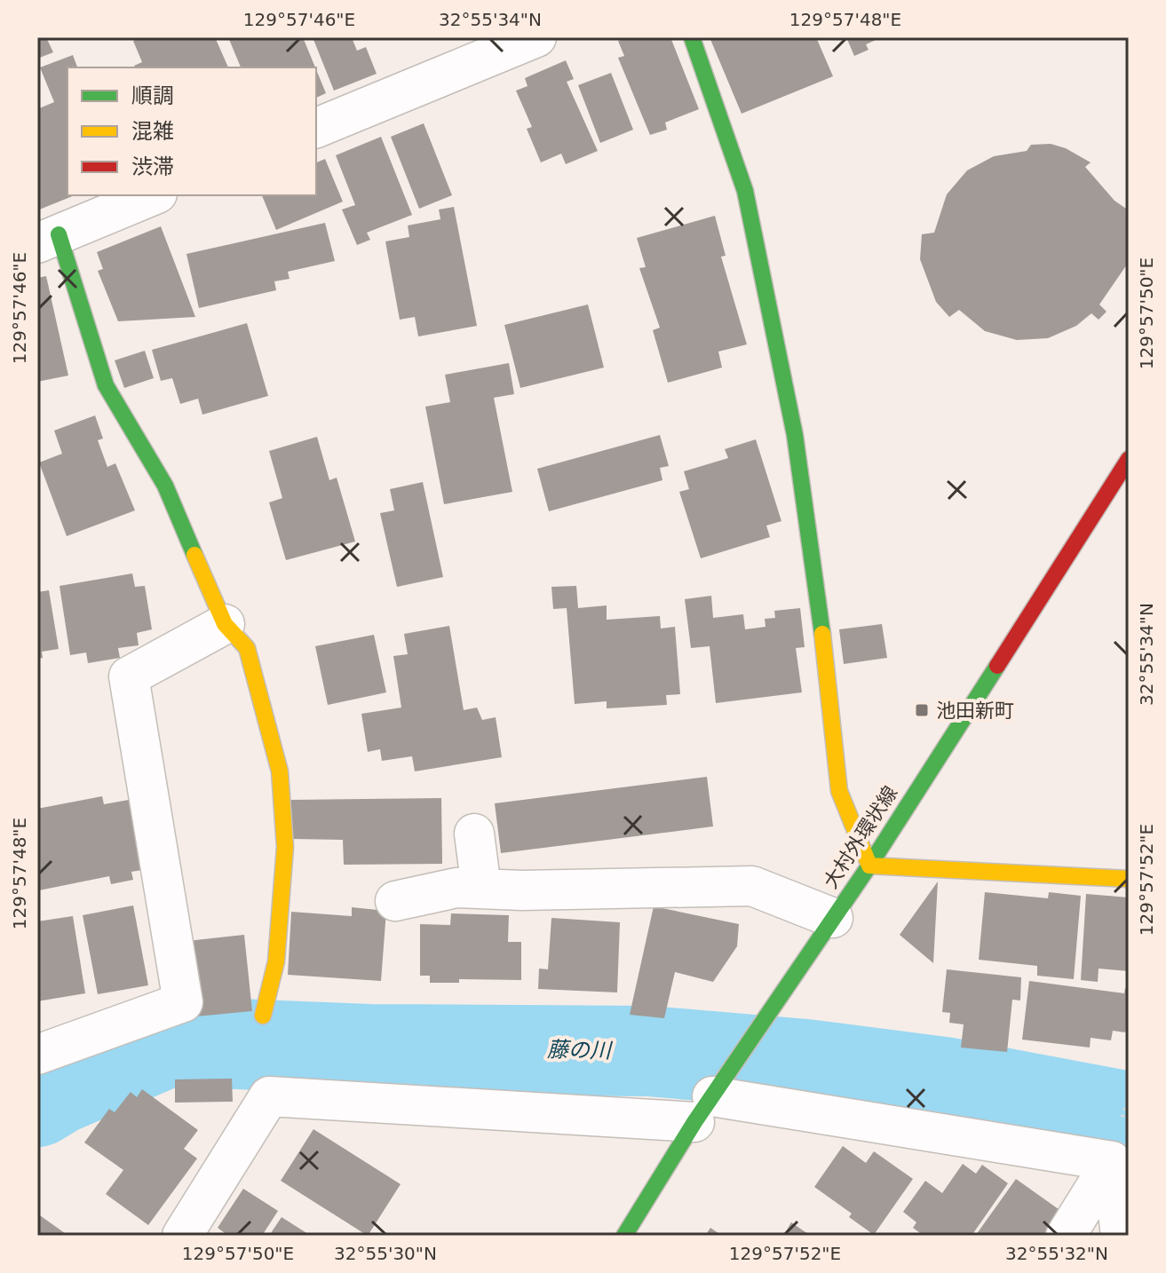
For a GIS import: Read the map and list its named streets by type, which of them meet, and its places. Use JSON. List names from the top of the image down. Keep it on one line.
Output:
{"streets":{"street":["大村外環状線"]},"water":["藤の川"],"places":{"transit":["池田新町"]},"legend":["順調","混雑","渋滞"],"coordinates":["129°57'46\"E","32°55'34\"N","129°57'48\"E","129°57'50\"E","129°57'52\"E","32°55'30\"N","32°55'32\"N"]}
